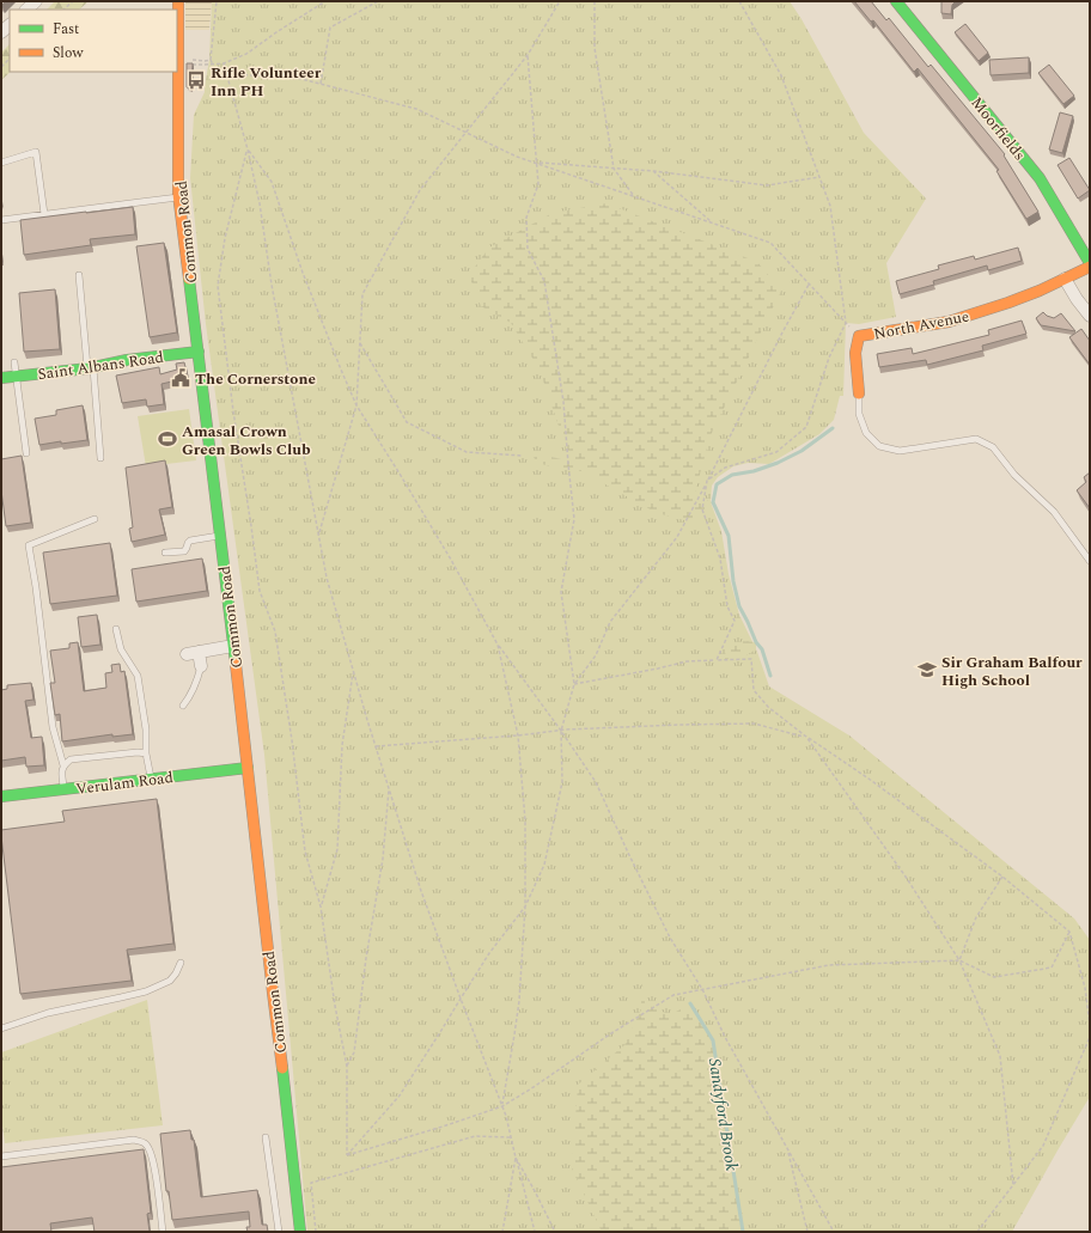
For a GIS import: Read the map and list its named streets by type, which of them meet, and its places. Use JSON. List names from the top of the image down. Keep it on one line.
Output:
{"streets":{"street":["Moorfields","Common Road","North Avenue","Saint Albans Road","Verulam Road"]},"crossings":[["Common Road","Saint Albans Road"],["Common Road","Verulam Road"]],"water":["Sandyford Brook"],"places":{"bus stop":["Rifle Volunteer Inn PH"],"public building":["The Cornerstone"],"sports":["Amasal Crown Green Bowls Club"],"school or university":["Sir Graham Balfour High School"]},"legend":["Fast","Slow"]}
